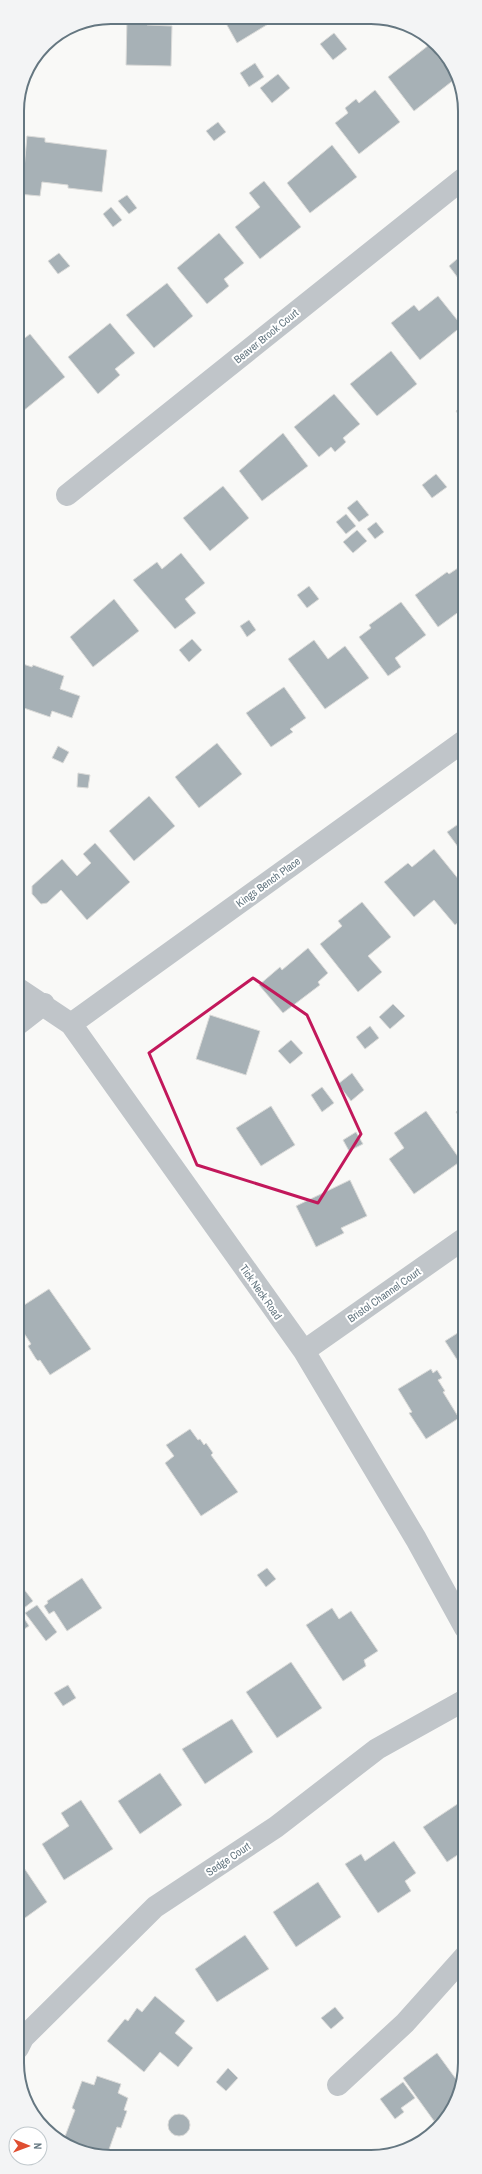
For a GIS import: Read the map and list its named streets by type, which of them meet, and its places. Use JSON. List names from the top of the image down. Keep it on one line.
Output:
{"streets":{"street":["Beaver Brook Court","Kings Bench Place","Tick Neck Road","Bristol Channel Court","Sedge Court"]},"crossings":[["Kings Bench Place","Tick Neck Road"],["Tick Neck Road","Bristol Channel Court"]],"north":"right"}
